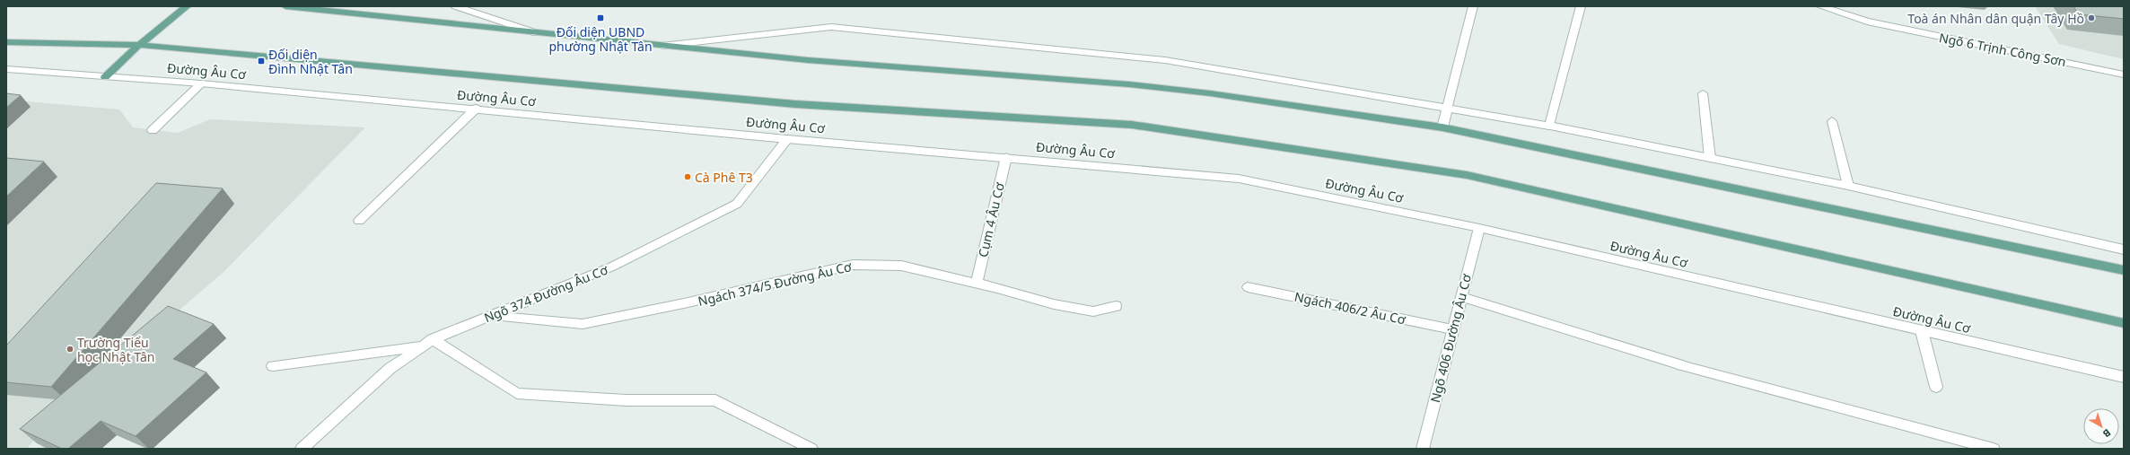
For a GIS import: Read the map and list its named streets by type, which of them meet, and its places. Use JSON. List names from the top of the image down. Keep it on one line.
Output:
{"streets":{"main road":["Đường Âu Cơ"],"street":["Ngõ 6 Trịnh Công Sơn","Cụm 4 Âu Cơ","Ngách 374/5 Đường Âu Cơ","Ngõ 374 Đường Âu Cơ","Ngách 406/2 Âu Cơ","Ngõ 406 Đường Âu Cơ"]},"crossings":[["Đường Âu Cơ","Cụm 4 Âu Cơ"],["Đường Âu Cơ","Ngõ 374 Đường Âu Cơ"],["Đường Âu Cơ","Ngõ 406 Đường Âu Cơ"],["Cụm 4 Âu Cơ","Ngách 374/5 Đường Âu Cơ"],["Ngách 374/5 Đường Âu Cơ","Ngõ 374 Đường Âu Cơ"],["Ngách 406/2 Âu Cơ","Ngõ 406 Đường Âu Cơ"]],"places":{"transit":["Đối diện UBND phường Nhật Tân","Đối diện Đình Nhật Tân"],"other":["Toà án Nhân dân quận Tây Hồ","Cà Phê T3","Trường Tiểu học Nhật Tân"]},"north":"bottom right"}
